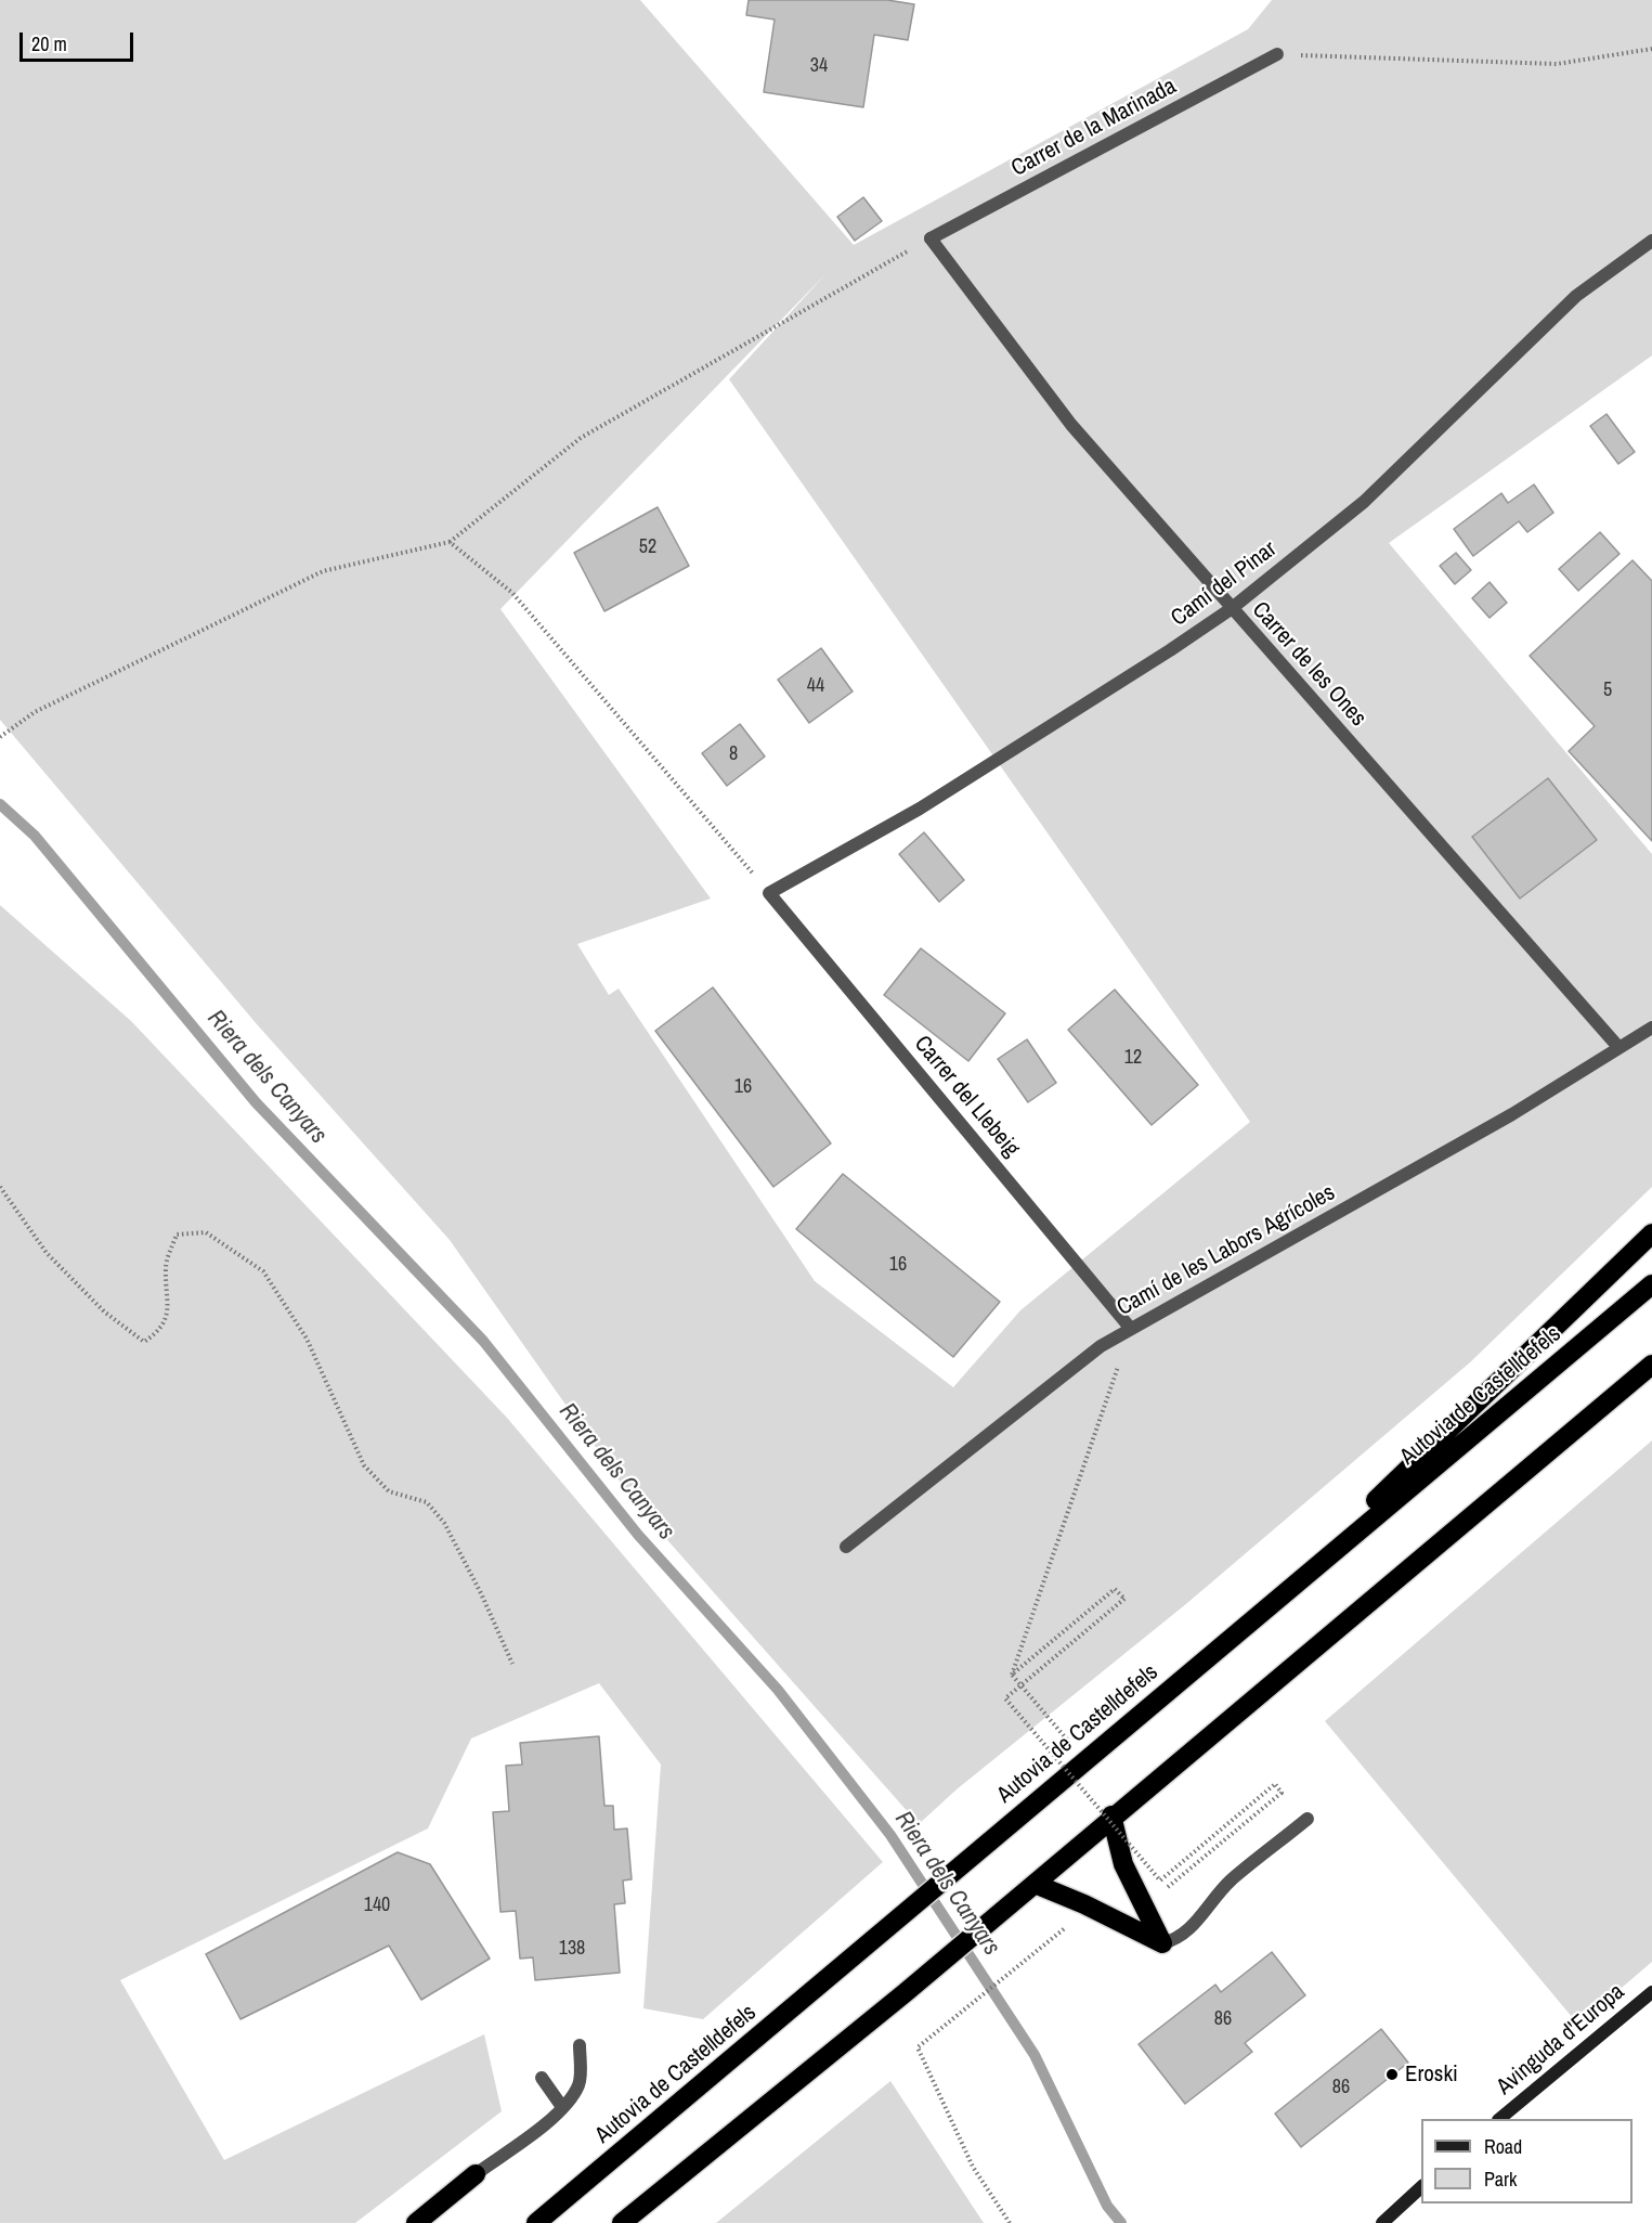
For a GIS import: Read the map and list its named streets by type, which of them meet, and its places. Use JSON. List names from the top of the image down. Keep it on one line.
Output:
{"streets":{"highway":["Autovia de Castelldefels"],"street":["Carrer de la Marinada","Camí del Pinar","Carrer de les Ones","Carrer del Llebeig","Camí de les Labors Agrícoles","Avinguda d'Europa"]},"crossings":[["Carrer de la Marinada","Carrer de les Ones"],["Camí del Pinar","Carrer de les Ones"],["Camí del Pinar","Carrer del Llebeig"],["Carrer de les Ones","Camí de les Labors Agrícoles"],["Carrer del Llebeig","Camí de les Labors Agrícoles"]],"water":["Riera dels Canyars"],"places":["Eroski"],"house_numbers":["34","52","44","5","8","12","16","16","140","138","86","86"],"legend":["Road","Park"],"scale_bar":"20 m"}
